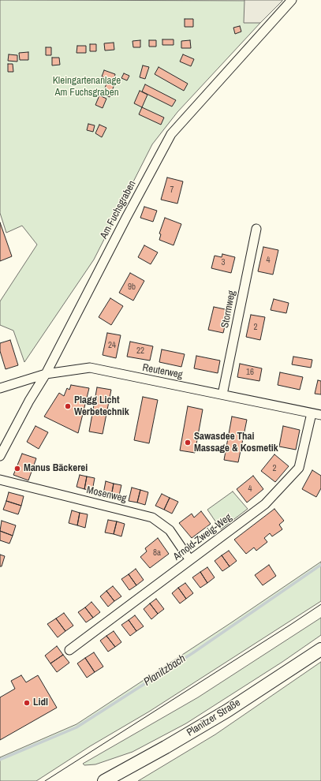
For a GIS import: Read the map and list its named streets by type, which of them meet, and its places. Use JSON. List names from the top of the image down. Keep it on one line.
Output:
{"streets":{"main road":["Planitzer Straße"],"street":["Am Fuchsgraben","Stormweg","Reuterweg","Mosenweg","Arnold-Zweig-Weg"]},"crossings":[["Am Fuchsgraben","Reuterweg"],["Stormweg","Reuterweg"],["Reuterweg","Arnold-Zweig-Weg"],["Mosenweg","Arnold-Zweig-Weg"]],"water":["Planitzbach"],"parks":["Kleingartenanlage Am Fuchsgraben"],"places":["Plagg Licht Werbetechnik","Sawasdee Thai Massage & Kosmetik","Manus Bäckerei","Lidl"],"house_numbers":["7","4","3","9b","2","24","22","16","2","4","8a"]}
